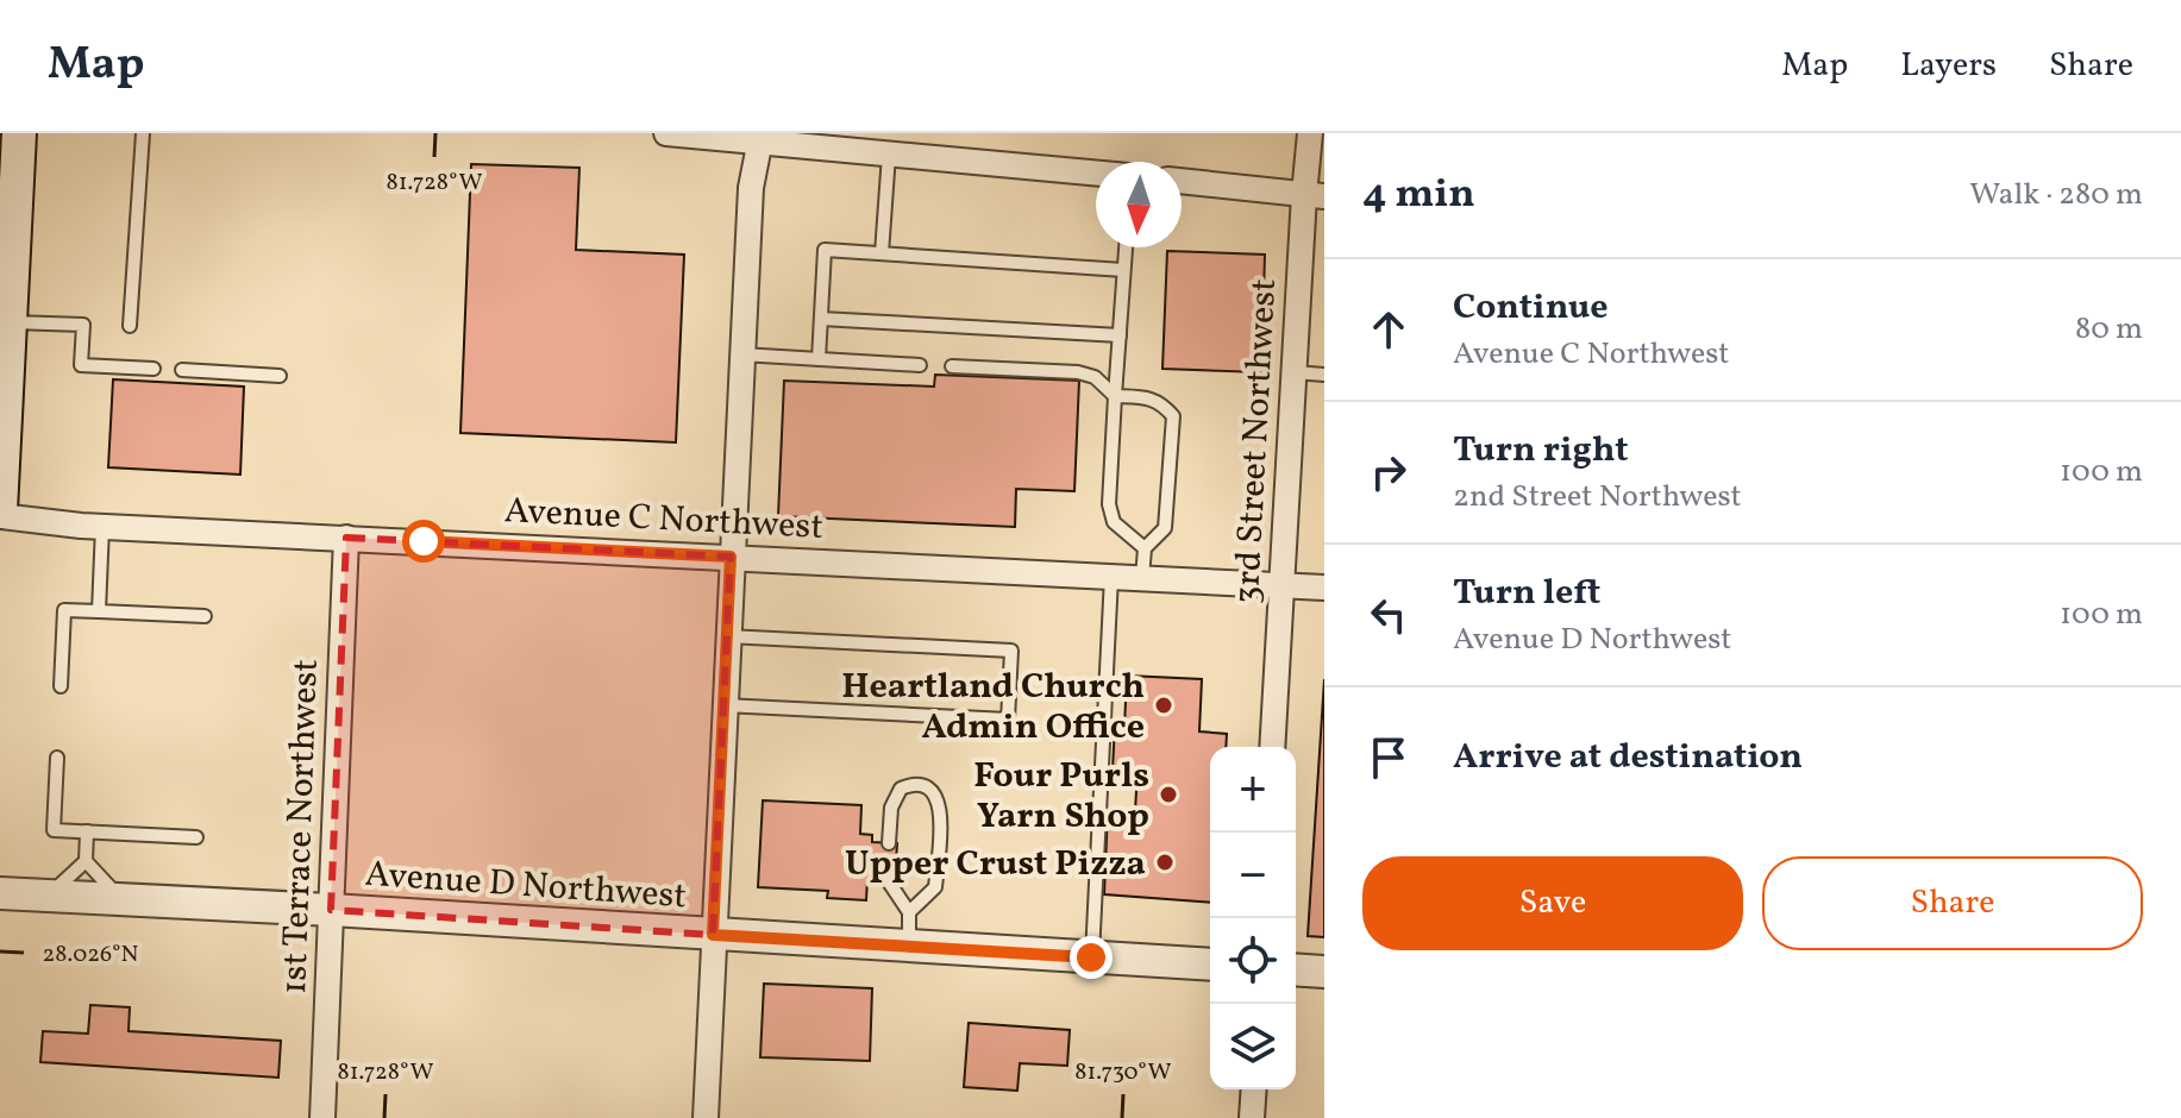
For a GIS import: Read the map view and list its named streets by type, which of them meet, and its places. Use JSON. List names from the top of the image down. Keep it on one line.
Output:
{"streets":{"street":["3rd Street Northwest","Avenue C Northwest","1st Terrace Northwest","Avenue D Northwest"]},"crossings":[["3rd Street Northwest","Avenue C Northwest"],["Avenue C Northwest","1st Terrace Northwest"],["1st Terrace Northwest","Avenue D Northwest"]],"places":["Heartland Church Admin Office","Four Purls Yarn Shop","Upper Crust Pizza"],"north":"bottom","page":{"header":"Map","nav":["Map","Layers","Share"],"heading":["4 min","Walk · 280 m"],"list":[["Continue","Avenue C Northwest","80 m"],["Turn right","2nd Street Northwest","100 m"],["Turn left","Avenue D Northwest","100 m"],"Arrive at destination"],"map_buttons":["+","−"],"buttons":["Save","Share"]},"coordinates":["81.728°W","28.026°N","81.730°W"]}
